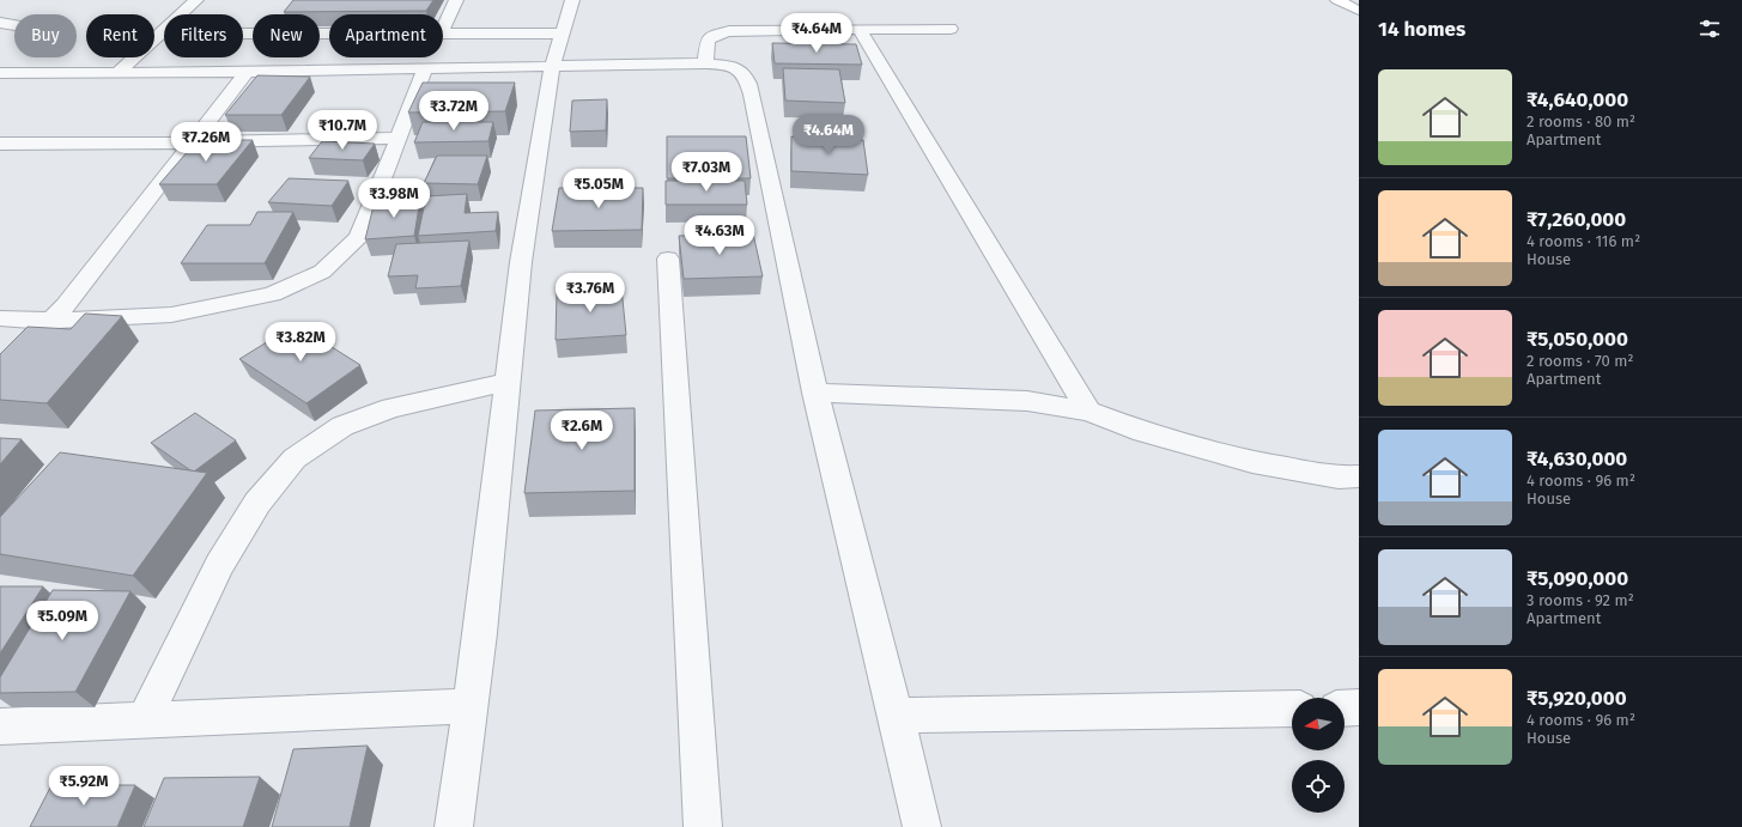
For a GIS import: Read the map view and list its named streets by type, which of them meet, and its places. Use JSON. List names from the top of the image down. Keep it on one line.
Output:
{"north":"left","page":{"heading":"14 homes","price":["₹4.64M","₹3.72M","₹10.7M","₹4.64M","₹7.26M","₹7.03M","₹5.05M","₹3.98M","₹4.63M","₹3.76M","₹3.82M","₹2.6M","₹5.09M","₹5.92M"],"chip":["Buy","Rent","Filters","New","Apartment"],"list":[{"name":"₹4,640,000","note":"2 rooms · 80 m² · Apartment"},{"name":"₹7,260,000","note":"4 rooms · 116 m² · House"},{"name":"₹5,050,000","note":"2 rooms · 70 m² · Apartment"},{"name":"₹4,630,000","note":"4 rooms · 96 m² · House"},{"name":"₹5,090,000","note":"3 rooms · 92 m² · Apartment"},{"name":"₹5,920,000","note":"4 rooms · 96 m² · House"}]}}
